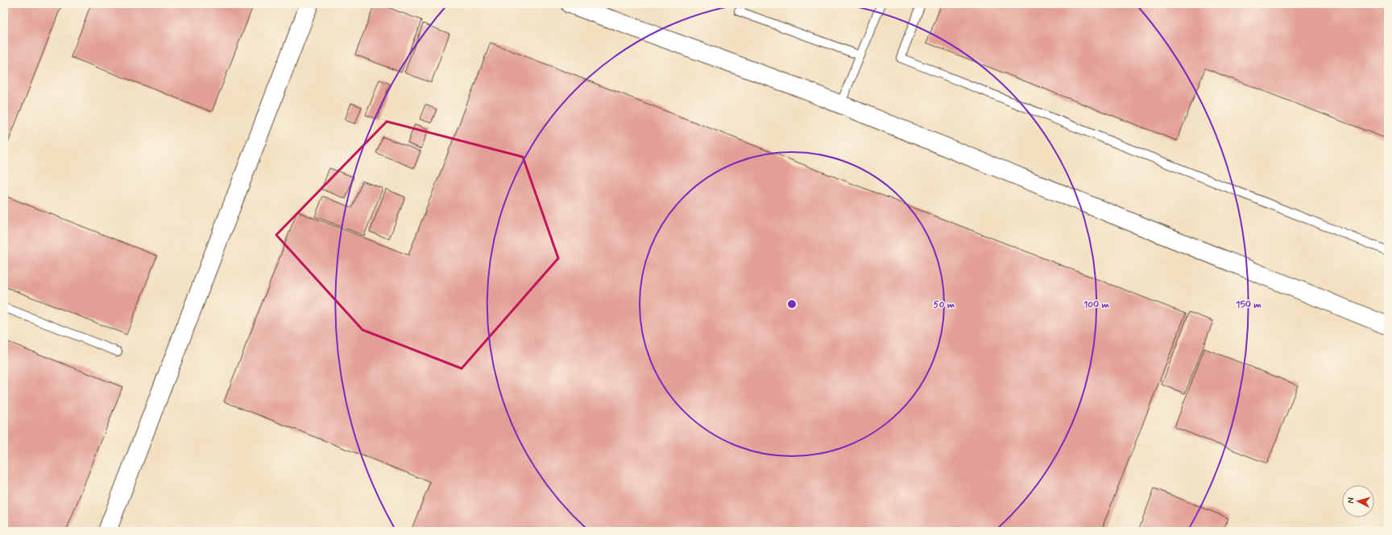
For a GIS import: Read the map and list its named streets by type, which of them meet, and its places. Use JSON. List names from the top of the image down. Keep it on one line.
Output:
{"north":"left","rings":["50 m","100 m","150 m"]}
